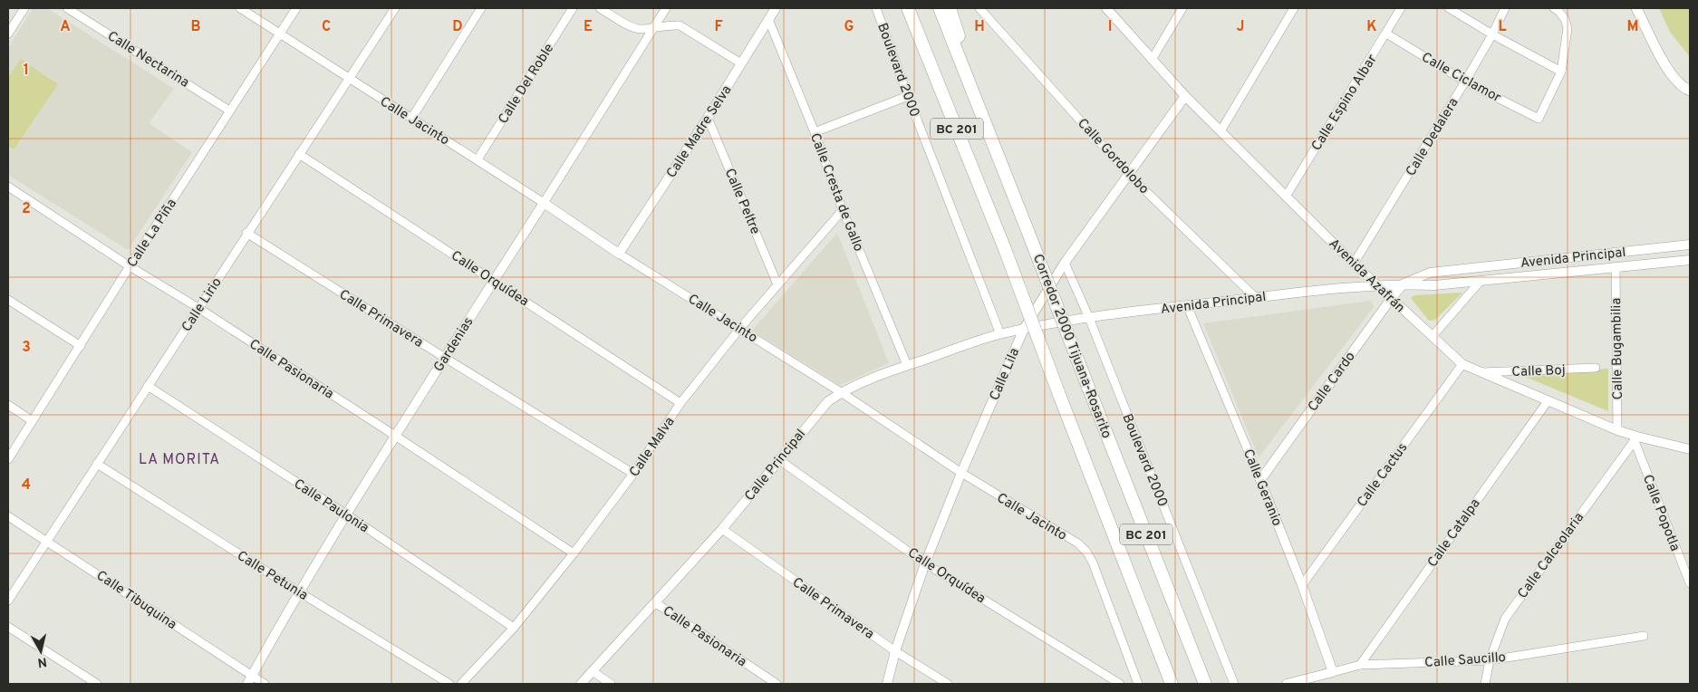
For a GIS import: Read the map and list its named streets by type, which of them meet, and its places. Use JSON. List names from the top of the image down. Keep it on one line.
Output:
{"streets":{"highway":["BC 201","Corredor 2000 Tijuana-Rosarito"],"street":["Calle Nectarina","Boulevard 2000","Calle Ciclamor","Calle Del Roble","Calle Espino Albar","Calle Jacinto","Calle Madre Selva","Calle Dedalera","Calle Gordolobo","Calle Cresta de Gallo","Calle Peltre","Calle La Piña","Avenida Principal","Avenida Azafrán","Calle Orquídea","Calle Lirio","Calle Primavera","Gardenias","Calle Bugambilia","Calle Pasionaria","Calle Boj","Calle Lila","Calle Cardo","Calle Malva","Calle Principal","Calle Cactus","Calle Geranio","Calle Paulonia","Calle Popotla","Calle Catalpa","Calle Calceolaria","Calle Petunia","Calle Tibuquina","Calle Saucillo"]},"crossings":[["Calle Nectarina","Calle La Piña"],["Boulevard 2000","Avenida Principal"],["Boulevard 2000","Calle Lila"],["Boulevard 2000","Calle Principal"],["Calle Ciclamor","Calle Espino Albar"],["Calle Ciclamor","Calle Dedalera"],["Calle Del Roble","Calle Jacinto"],["Calle Espino Albar","Avenida Azafrán"],["Calle Jacinto","Calle Madre Selva"],["Calle Jacinto","Calle La Piña"],["Calle Jacinto","Calle Lirio"],["Calle Jacinto","Gardenias"],["Calle Jacinto","Calle Lila"],["Calle Jacinto","Calle Malva"],["Calle Jacinto","Calle Principal"],["Calle Madre Selva","Calle Cresta de Gallo"],["Calle Madre Selva","Calle Peltre"],["Calle Dedalera","Avenida Azafrán"],["Calle Gordolobo","Avenida Principal"],["Calle Gordolobo","Calle Lila"],["Calle Cresta de Gallo","Calle Malva"],["Calle Cresta de Gallo","Calle Principal"],["Calle Peltre","Calle Malva"],["Calle La Piña","Calle Pasionaria"],["Avenida Principal","Avenida Azafrán"],["Avenida Principal","Calle Bugambilia"],["Avenida Principal","Calle Lila"],["Avenida Principal","Calle Cardo"],["Avenida Principal","Calle Principal"],["Avenida Principal","Calle Geranio"],["Avenida Azafrán","Calle Bugambilia"],["Avenida Azafrán","Calle Boj"],["Avenida Azafrán","Calle Lila"],["Avenida Azafrán","Calle Cardo"],["Avenida Azafrán","Calle Cactus"],["Avenida Azafrán","Calle Popotla"],["Avenida Azafrán","Calle Catalpa"],["Avenida Azafrán","Calle Calceolaria"],["Calle Orquídea","Calle Lirio"],["Calle Orquídea","Gardenias"],["Calle Orquídea","Calle Lila"],["Calle Orquídea","Calle Malva"],["Calle Orquídea","Calle Principal"],["Calle Lirio","Calle Primavera"],["Calle Lirio","Calle Pasionaria"],["Calle Lirio","Calle Paulonia"],["Calle Lirio","Calle Petunia"],["Calle Lirio","Calle Tibuquina"],["Calle Primavera","Gardenias"],["Calle Primavera","Calle Lila"],["Calle Primavera","Calle Malva"],["Calle Primavera","Calle Principal"],["Gardenias","Calle Pasionaria"],["Gardenias","Calle Paulonia"],["Gardenias","Calle Petunia"],["Gardenias","Calle Tibuquina"],["Calle Pasionaria","Calle Malva"],["Calle Pasionaria","Calle Principal"],["Calle Lila","Calle Principal"],["Calle Cardo","Calle Geranio"],["Calle Malva","Calle Paulonia"],["Calle Cactus","Calle Geranio"],["Calle Geranio","Calle Saucillo"],["Calle Popotla","Calle Calceolaria"],["Calle Catalpa","Calle Saucillo"],["Calle Calceolaria","Calle Saucillo"]],"districts":["LA MORITA"],"north":"bottom","grid":{"columns":["A","B","C","D","E","F","G","H","I","J","K","L","M"],"rows":["1","2","3","4"]}}
